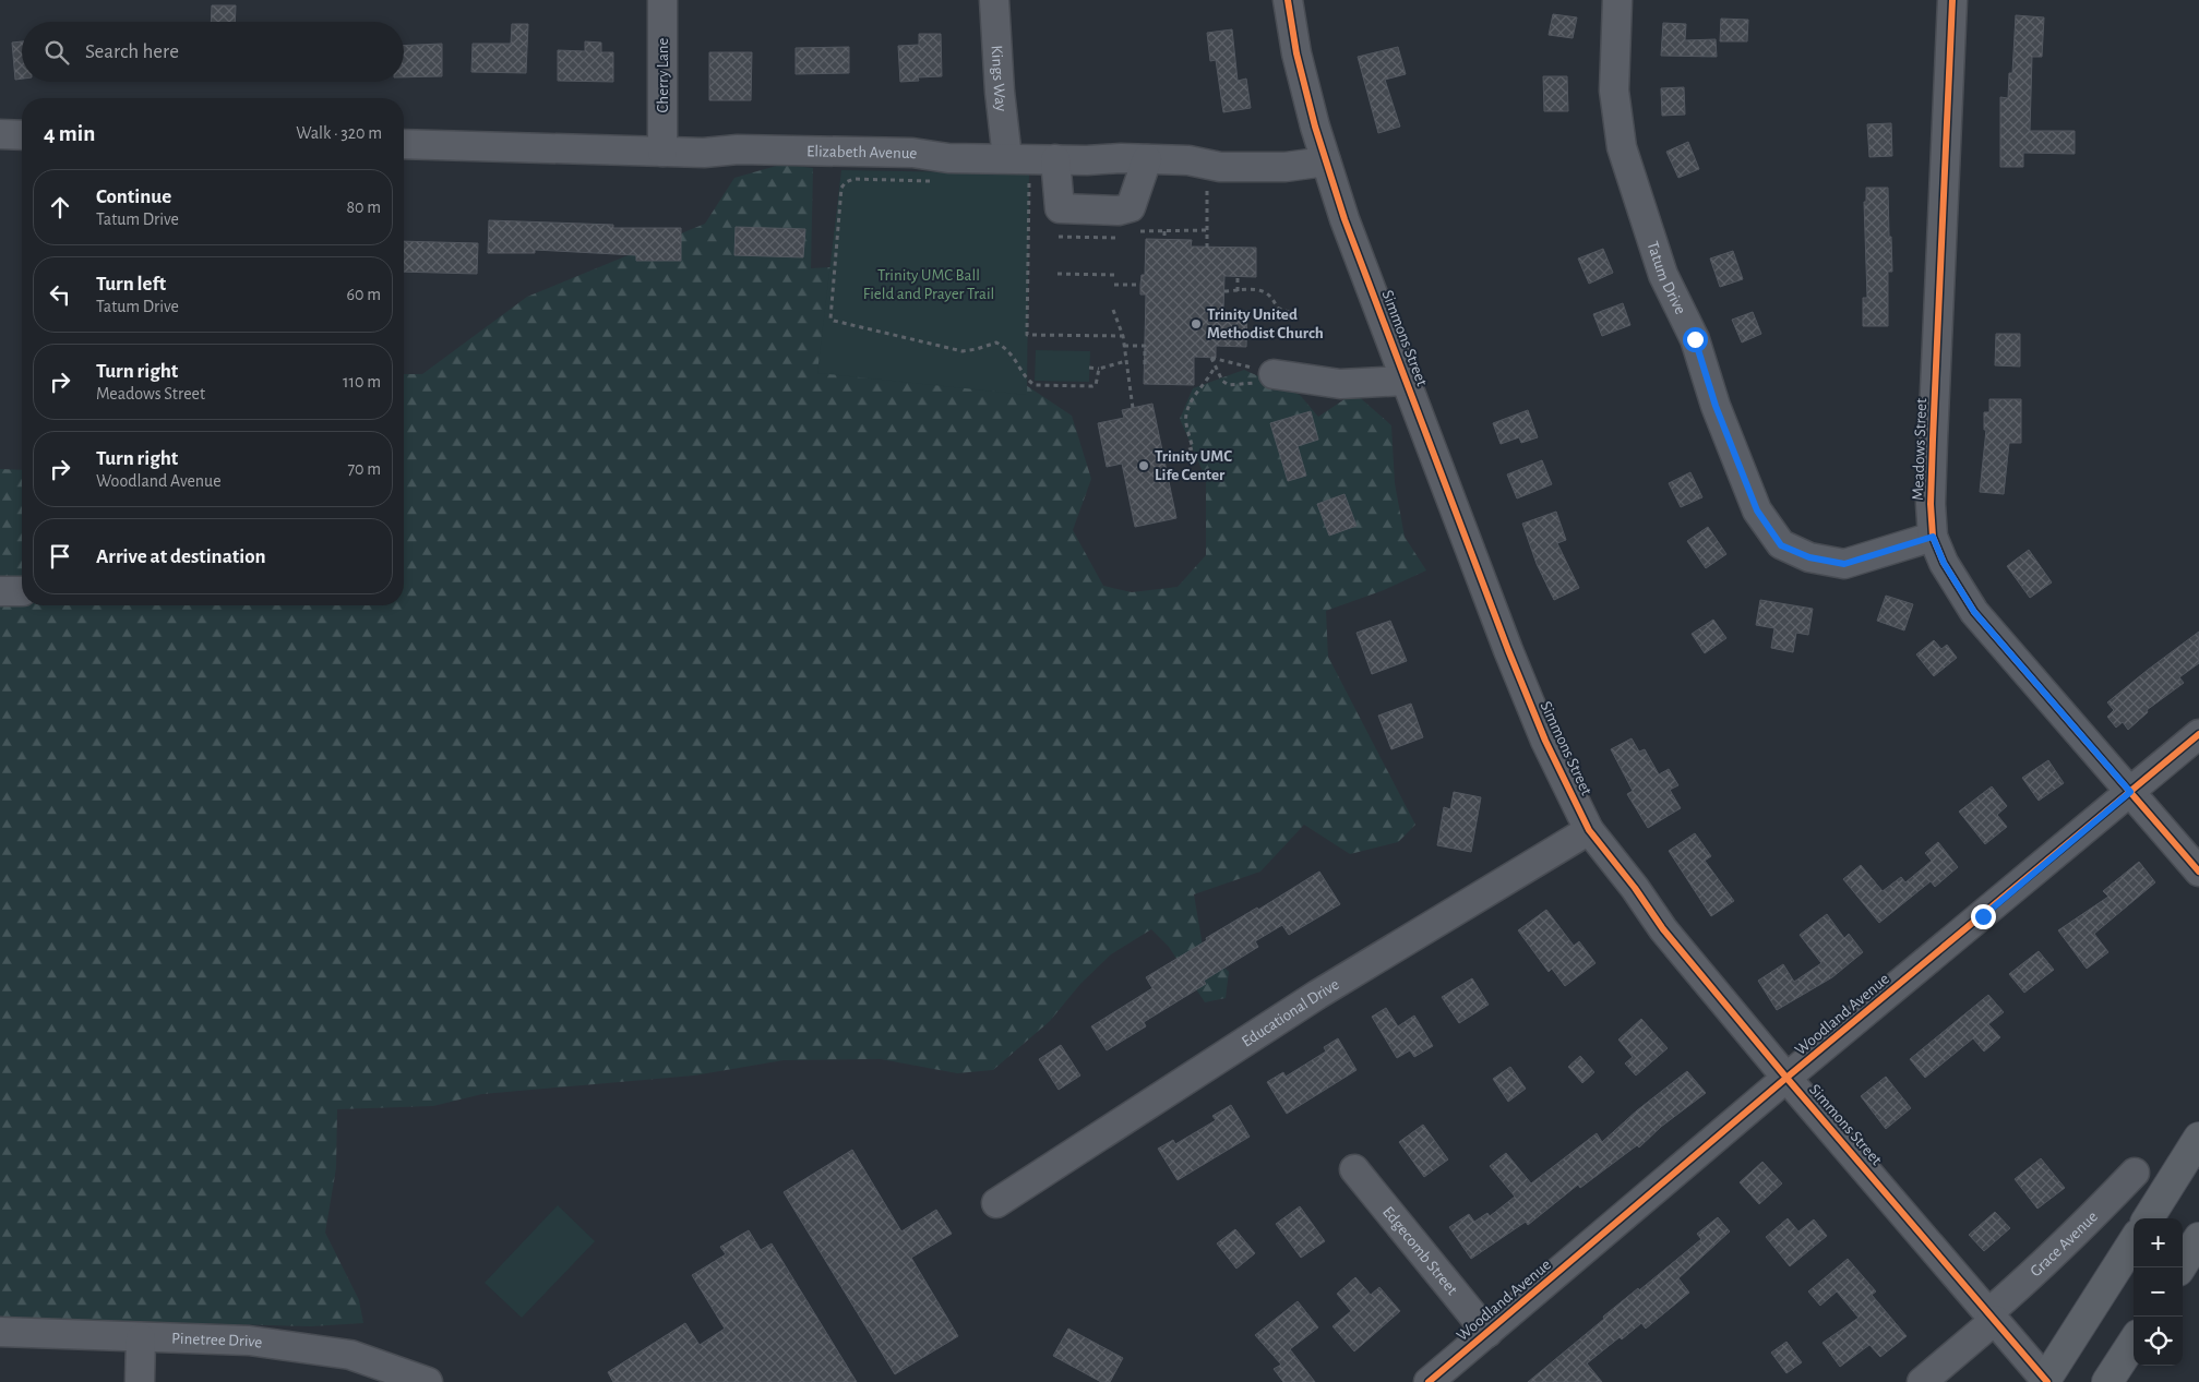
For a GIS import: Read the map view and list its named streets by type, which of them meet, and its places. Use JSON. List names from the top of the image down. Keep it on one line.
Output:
{"streets":{"street":["Cherry Lane","Kings Way","Elizabeth Avenue","Tatum Drive","Simmons Street","Meadows Street","Educational Drive","Woodland Avenue","Grace Avenue","Edgecomb Street","Pinetree Drive"]},"crossings":[["Cherry Lane","Elizabeth Avenue"],["Kings Way","Elizabeth Avenue"],["Elizabeth Avenue","Simmons Street"],["Tatum Drive","Meadows Street"],["Simmons Street","Educational Drive"],["Simmons Street","Woodland Avenue"],["Simmons Street","Grace Avenue"],["Meadows Street","Woodland Avenue"],["Woodland Avenue","Edgecomb Street"]],"parks":["Trinity UMC Ball Field and Prayer Trail"],"places":["Trinity United Methodist Church","Trinity UMC Life Center"],"page":{"search":"Search here","heading":["4 min","Walk · 320 m"],"list":[["Continue","Tatum Drive","80 m"],["Turn left","Tatum Drive","60 m"],["Turn right","Meadows Street","110 m"],["Turn right","Woodland Avenue","70 m"],"Arrive at destination"],"map_buttons":["+","−"]}}
